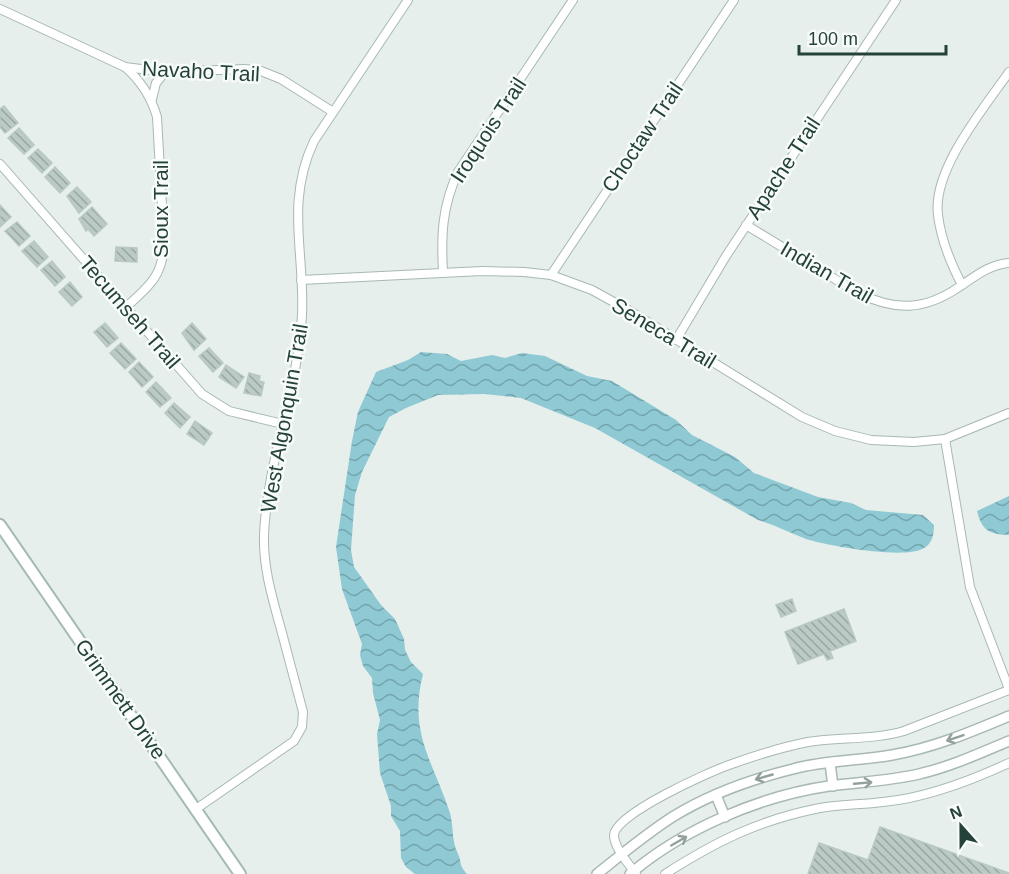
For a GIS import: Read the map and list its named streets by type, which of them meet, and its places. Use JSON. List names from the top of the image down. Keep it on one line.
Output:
{"streets":{"main road":["Grimmett Drive"],"street":["Navaho Trail","Iroquois Trail","Choctaw Trail","Apache Trail","Sioux Trail","Indian Trail","Tecumseh Trail","Seneca Trail","West Algonquin Trail"]},"crossings":[["Navaho Trail","Sioux Trail"],["Navaho Trail","West Algonquin Trail"],["Iroquois Trail","Seneca Trail"],["Choctaw Trail","Seneca Trail"],["Apache Trail","Indian Trail"],["Apache Trail","Seneca Trail"],["Sioux Trail","Tecumseh Trail"],["Tecumseh Trail","West Algonquin Trail"],["Seneca Trail","West Algonquin Trail"],["West Algonquin Trail","Grimmett Drive"]],"scale_bar":"100 m","north":"top"}
